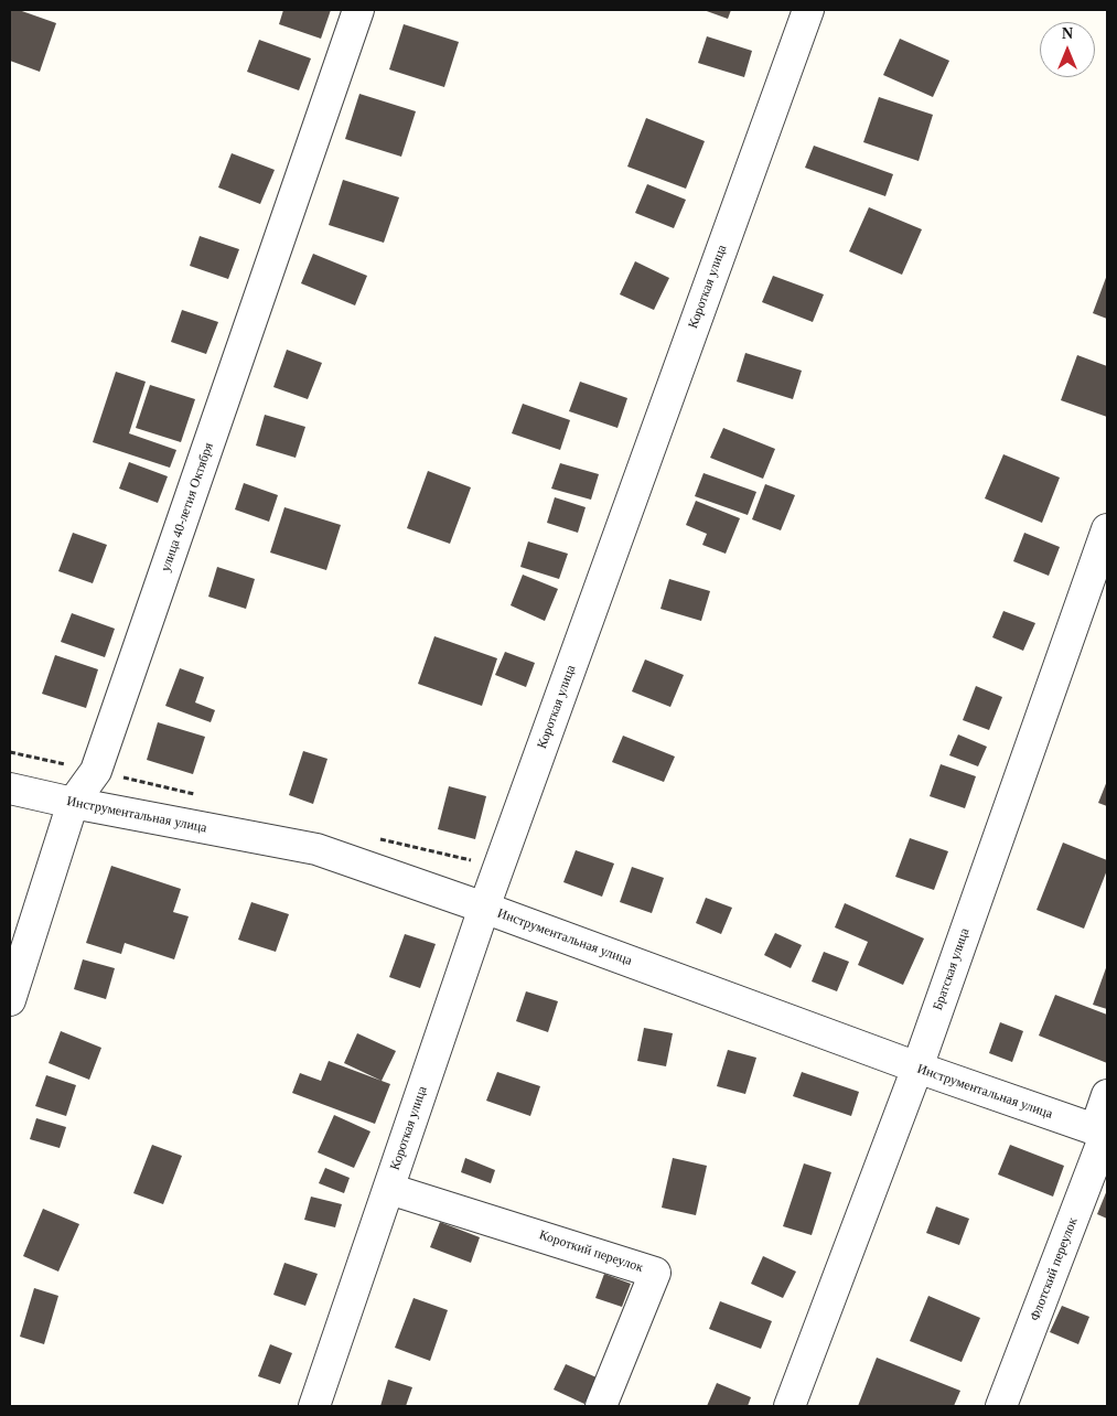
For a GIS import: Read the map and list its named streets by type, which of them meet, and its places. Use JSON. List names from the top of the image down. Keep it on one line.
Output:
{"streets":{"street":["Короткая улица","улица 40-летия Октября","Инструментальная улица","Братская улица","Короткий переулок","Флотский переулок"]},"crossings":[["Короткая улица","Инструментальная улица"],["Короткая улица","Короткий переулок"],["улица 40-летия Октября","Инструментальная улица"],["Инструментальная улица","Братская улица"],["Инструментальная улица","Флотский переулок"]],"north":"top"}
